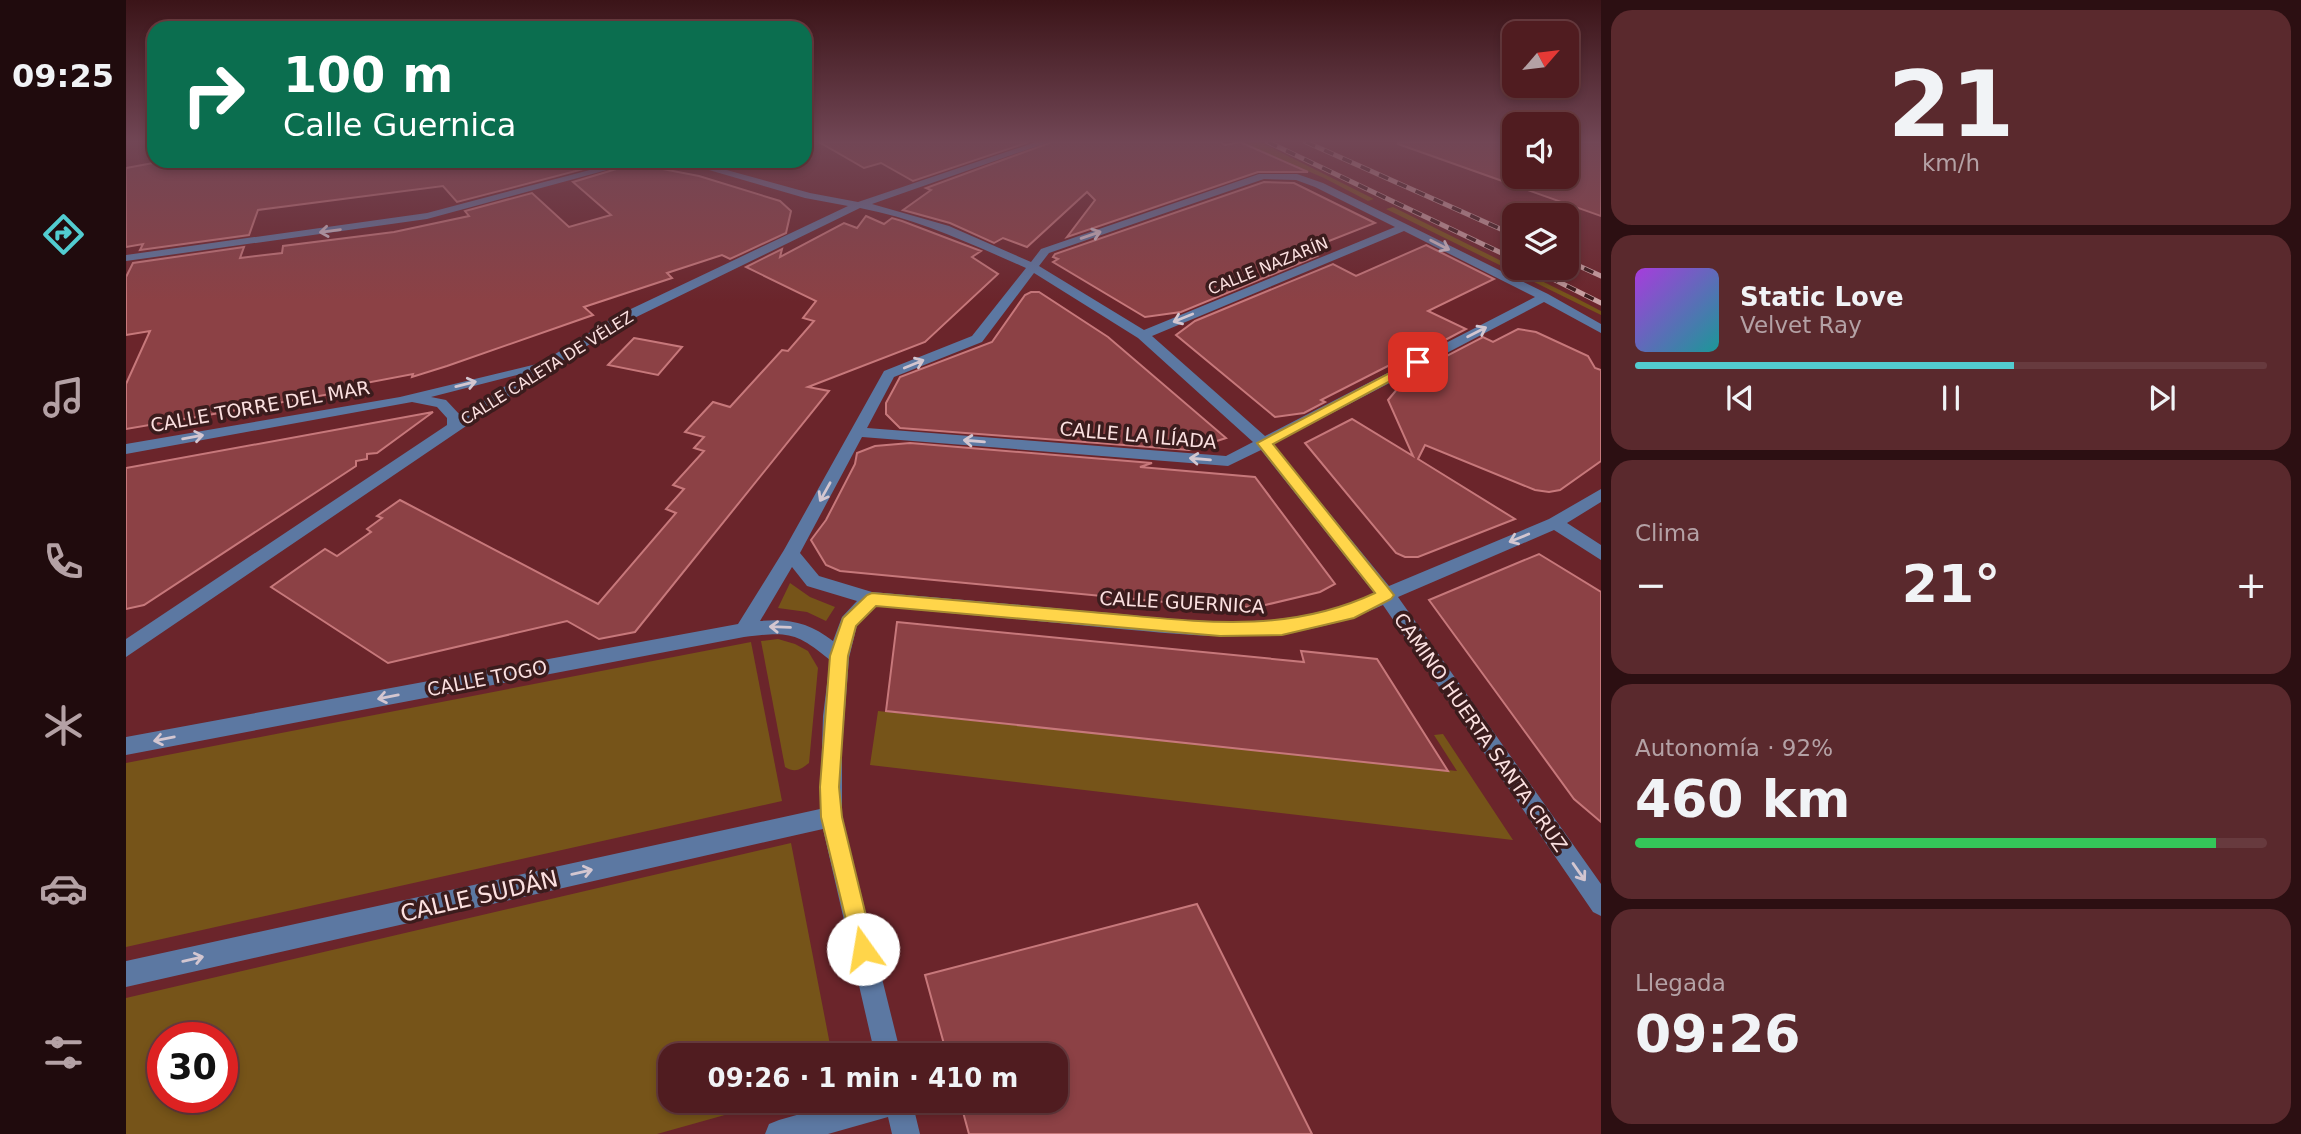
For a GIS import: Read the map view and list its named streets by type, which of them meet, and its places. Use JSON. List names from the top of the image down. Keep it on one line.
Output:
{"streets":{"street":["CALLE NAZARÍN","CALLE CALETA DE VÉLEZ","CALLE TORRE DEL MAR","CALLE LA ILÍADA","CALLE GUERNICA","CALLE TOGO","CAMINO HUERTA SANTA CRUZ","CALLE SUDÁN"]},"crossings":[["CALLE NAZARÍN","CAMINO HUERTA SANTA CRUZ"],["CALLE CALETA DE VÉLEZ","CALLE TORRE DEL MAR"],["CALLE CALETA DE VÉLEZ","CAMINO HUERTA SANTA CRUZ"],["CALLE LA ILÍADA","CAMINO HUERTA SANTA CRUZ"],["CALLE GUERNICA","CAMINO HUERTA SANTA CRUZ"]],"one_way":["CALLE TORRE DEL MAR","CALLE TOGO","CALLE SUDÁN"],"north":"top right","page":{"tabs":"09:25","tile":[["21","km/h"],"Clima",["Autonomía · 92%","460 km"],["Llegada","09:26"]],"turn":["100 m","Calle Guernica"],"song":["Static Love","Velvet Ray"],"heat":["−","21°","+"],"limit":"30","trip":"09:26 · 1 min · 410 m"}}
